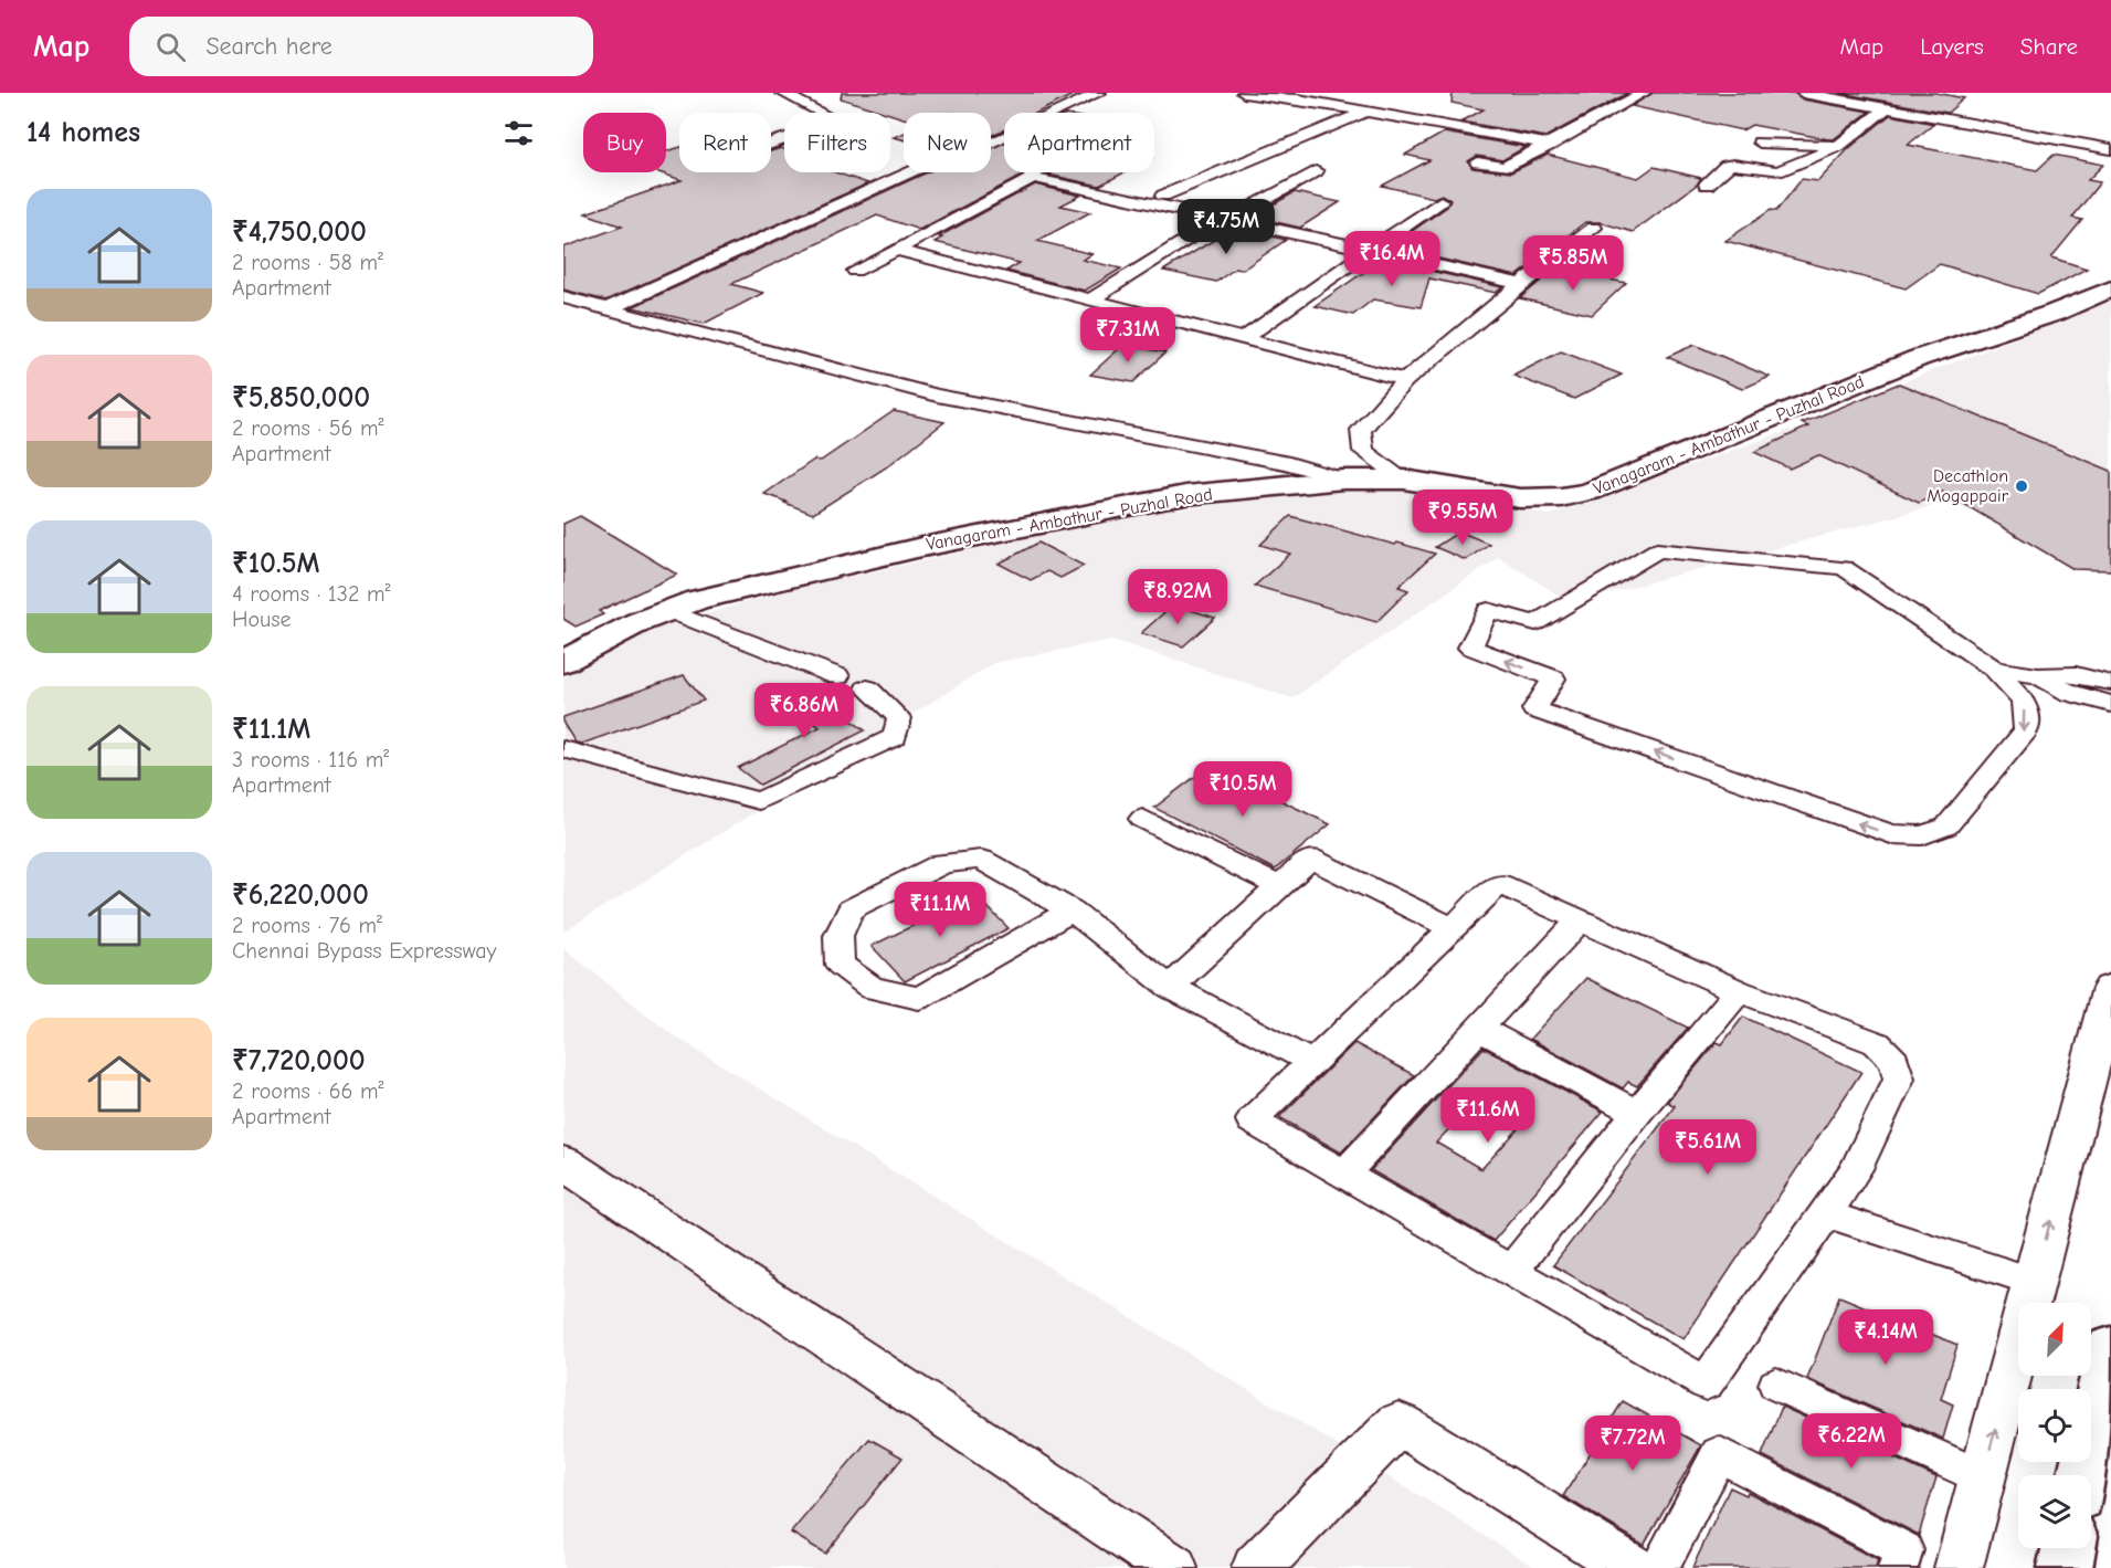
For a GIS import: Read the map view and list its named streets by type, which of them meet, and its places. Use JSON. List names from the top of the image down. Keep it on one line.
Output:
{"streets":{"main road":["Vanagaram - Ambathur - Puzhal Road"]},"places":["Decathlon Mogappair"],"north":"top right","page":{"header":"Map","search":"Search here","nav":["Map","Layers","Share"],"heading":"14 homes","chip":["Buy","Rent","Filters","New","Apartment"],"list":[{"name":"₹4,750,000","note":"2 rooms · 58 m² · Apartment"},{"name":"₹5,850,000","note":"2 rooms · 56 m² · Apartment"},{"name":"₹10.5M","note":"4 rooms · 132 m² · House"},{"name":"₹11.1M","note":"3 rooms · 116 m² · Apartment"},{"name":"₹6,220,000","note":"2 rooms · 76 m² · Chennai Bypass Expressway"},{"name":"₹7,720,000","note":"2 rooms · 66 m² · Apartment"}],"price":["₹4.75M","₹16.4M","₹5.85M","₹7.31M","₹9.55M","₹8.92M","₹6.86M","₹10.5M","₹11.1M","₹11.6M","₹5.61M","₹4.14M","₹6.22M","₹7.72M"]}}
